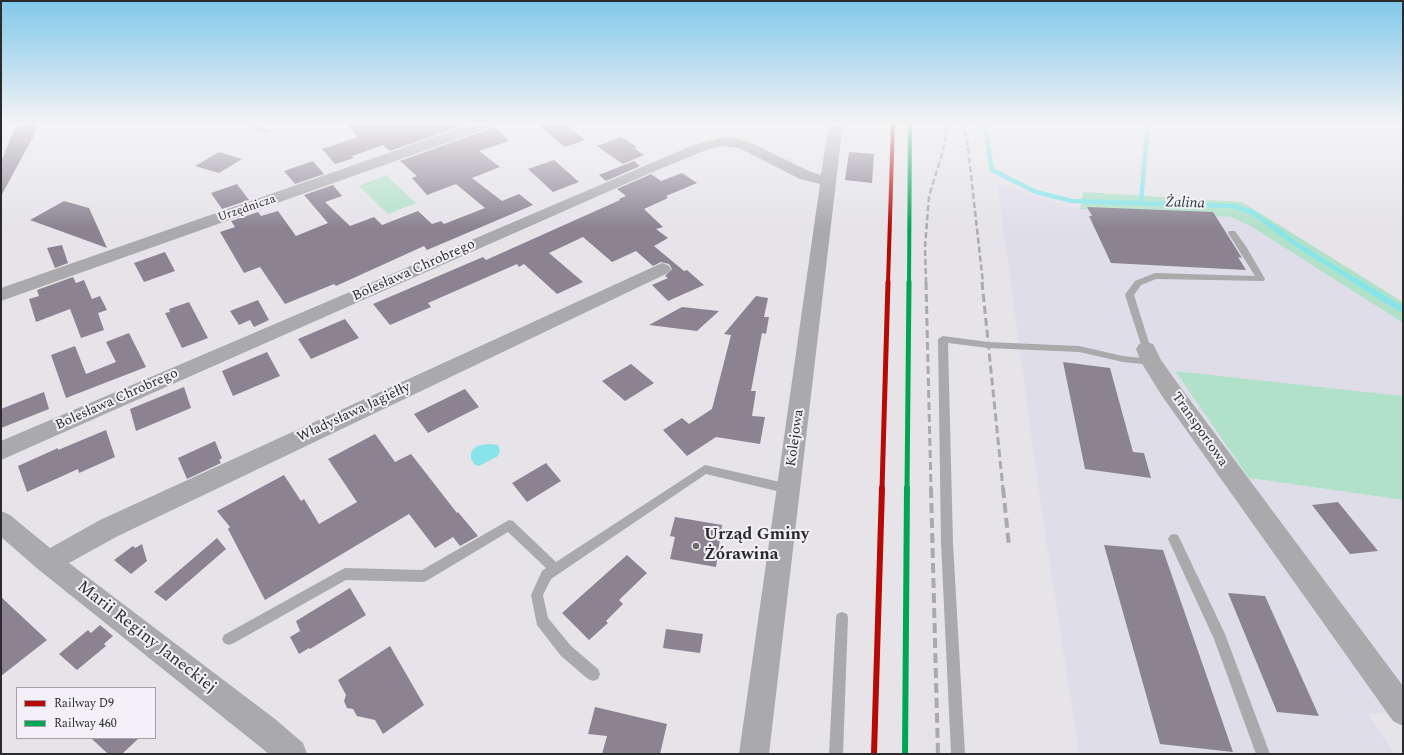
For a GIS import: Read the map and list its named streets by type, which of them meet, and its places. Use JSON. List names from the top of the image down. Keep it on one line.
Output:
{"streets":{"street":["Urzędnicza","Bolesława Chrobrego","Władysława Jagiełły","Transportowa","Kolejowa","Marii Reginy Janeckiej"]},"crossings":[["Bolesława Chrobrego","Kolejowa"],["Władysława Jagiełły","Marii Reginy Janeckiej"]],"water":["Żalina"],"places":["Urząd Gminy Żórawina"],"lines":["rail line D9","rail line 460"],"legend":["Railway D9","Railway 460"]}
